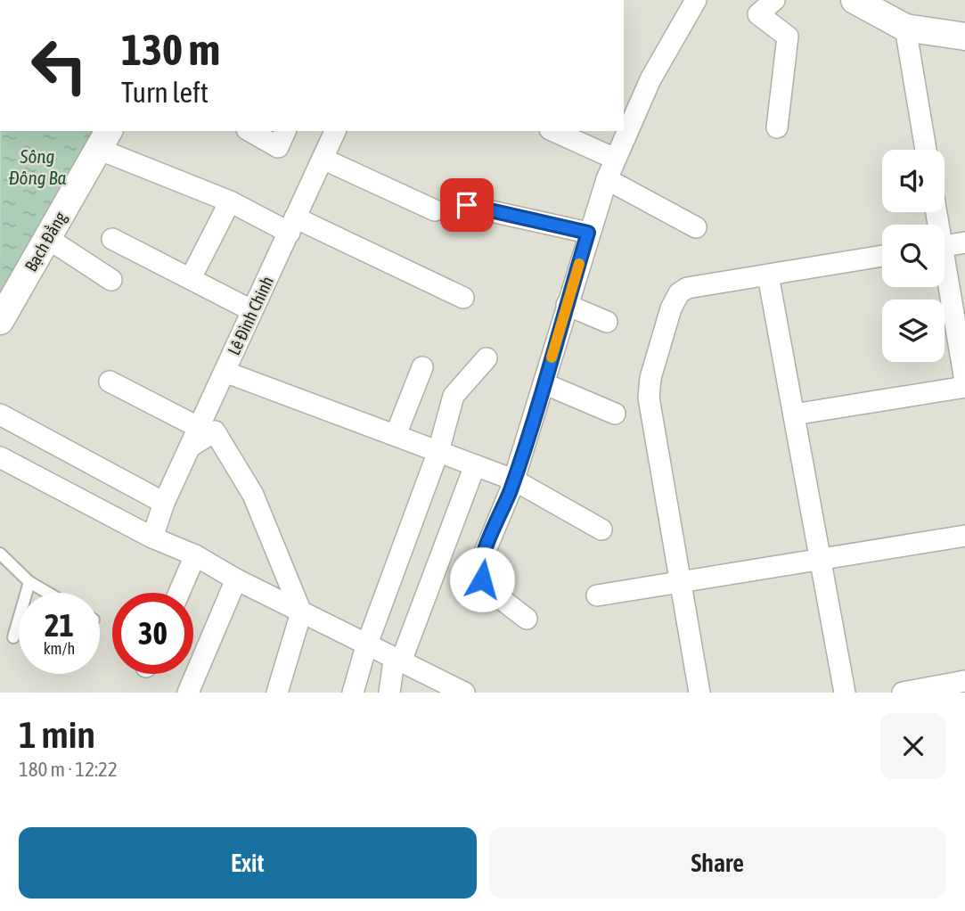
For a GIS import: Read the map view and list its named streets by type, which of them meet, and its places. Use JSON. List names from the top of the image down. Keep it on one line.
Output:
{"streets":{"street":["Bạch Đằng","Lê Đình Chinh"]},"water":["Sông Đông Ba"],"page":{"turn":["130 m","Turn left"],"speed":"21 km/h","limit":"30","heading":["1 min","180 m · 12:22"],"buttons":["Exit","Share"]}}
